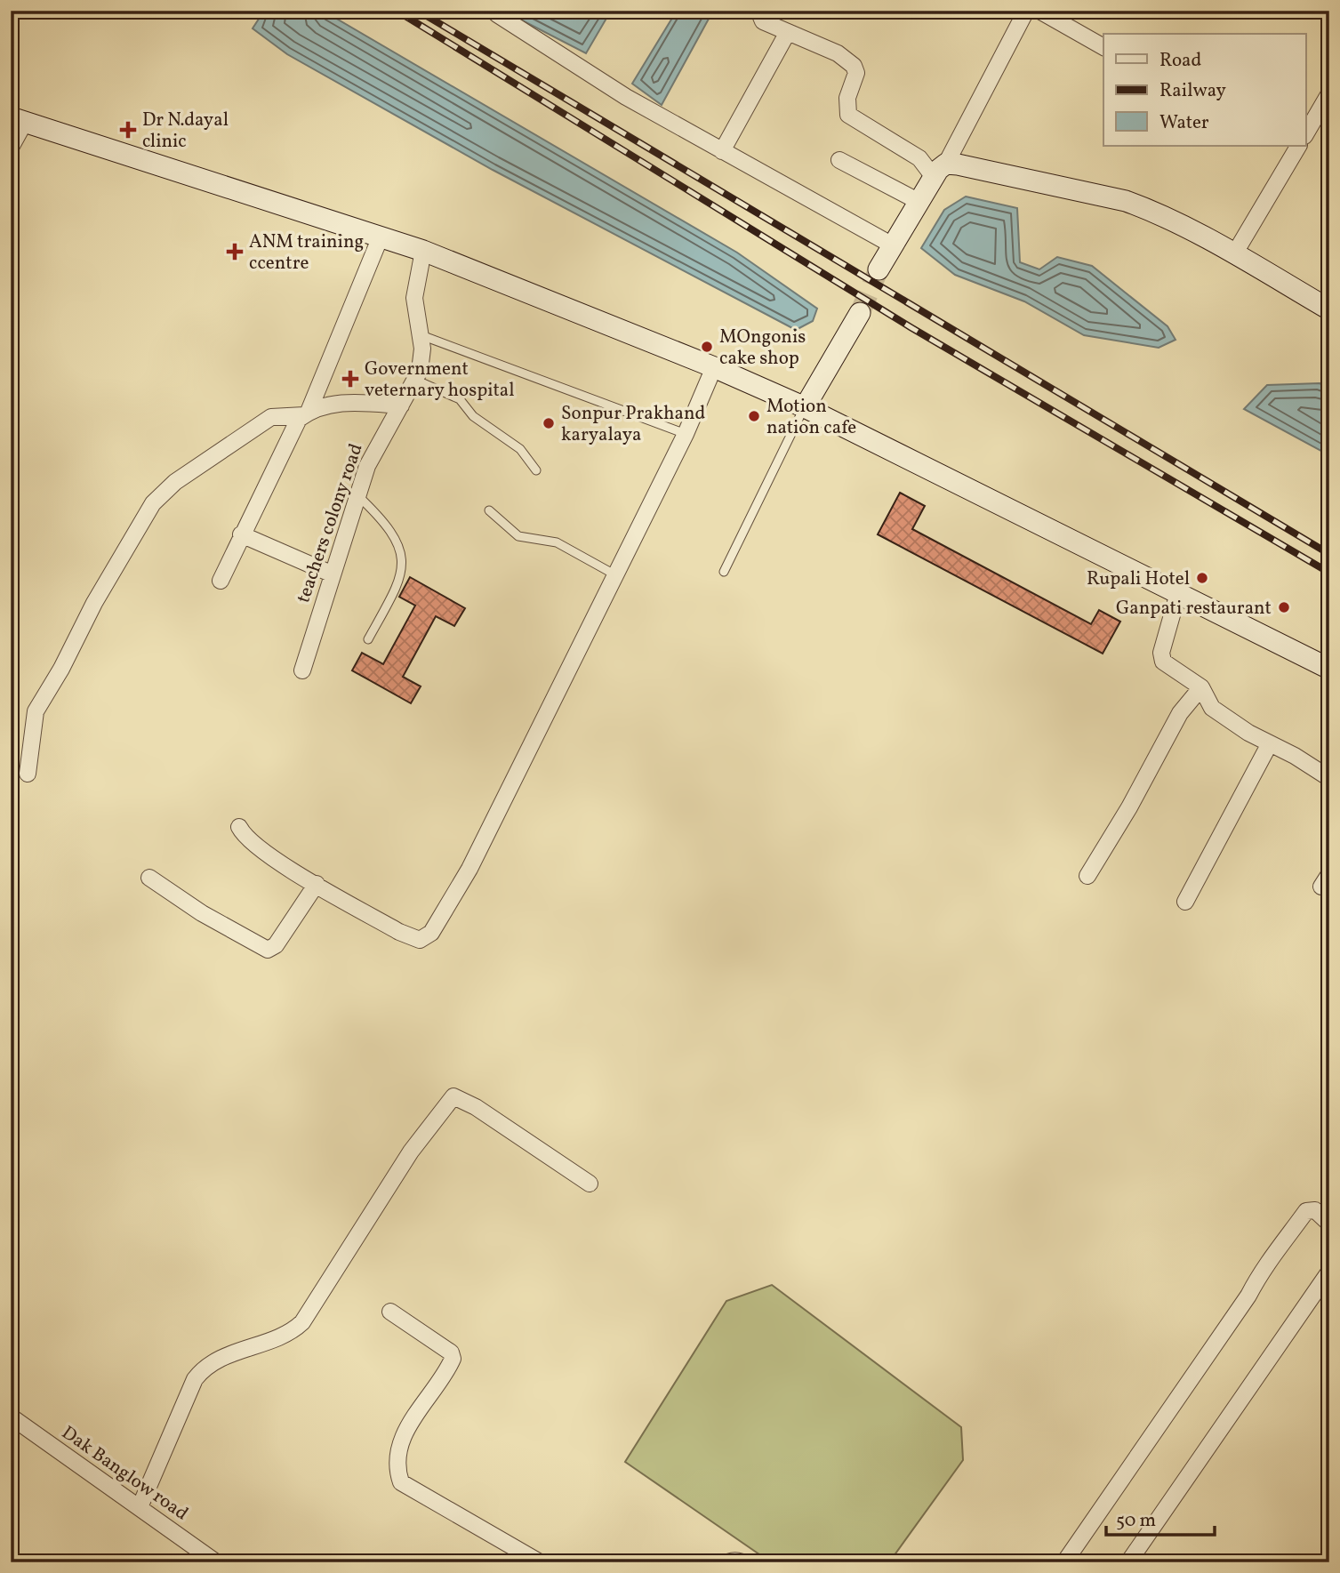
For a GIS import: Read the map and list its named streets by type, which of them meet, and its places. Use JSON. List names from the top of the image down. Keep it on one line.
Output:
{"streets":{"street":["teachers colony road","Dak Banglow road"]},"places":{"health":["Dr N.dayal clinic","ANM training ccentre","Government veternary hospital"],"other":["MOngonis cake shop","Motion nation cafe","Sonpur Prakhand karyalaya","Rupali Hotel","Ganpati restaurant"]},"legend":["Road","Railway","Water"],"scale_bar":"50 m"}
